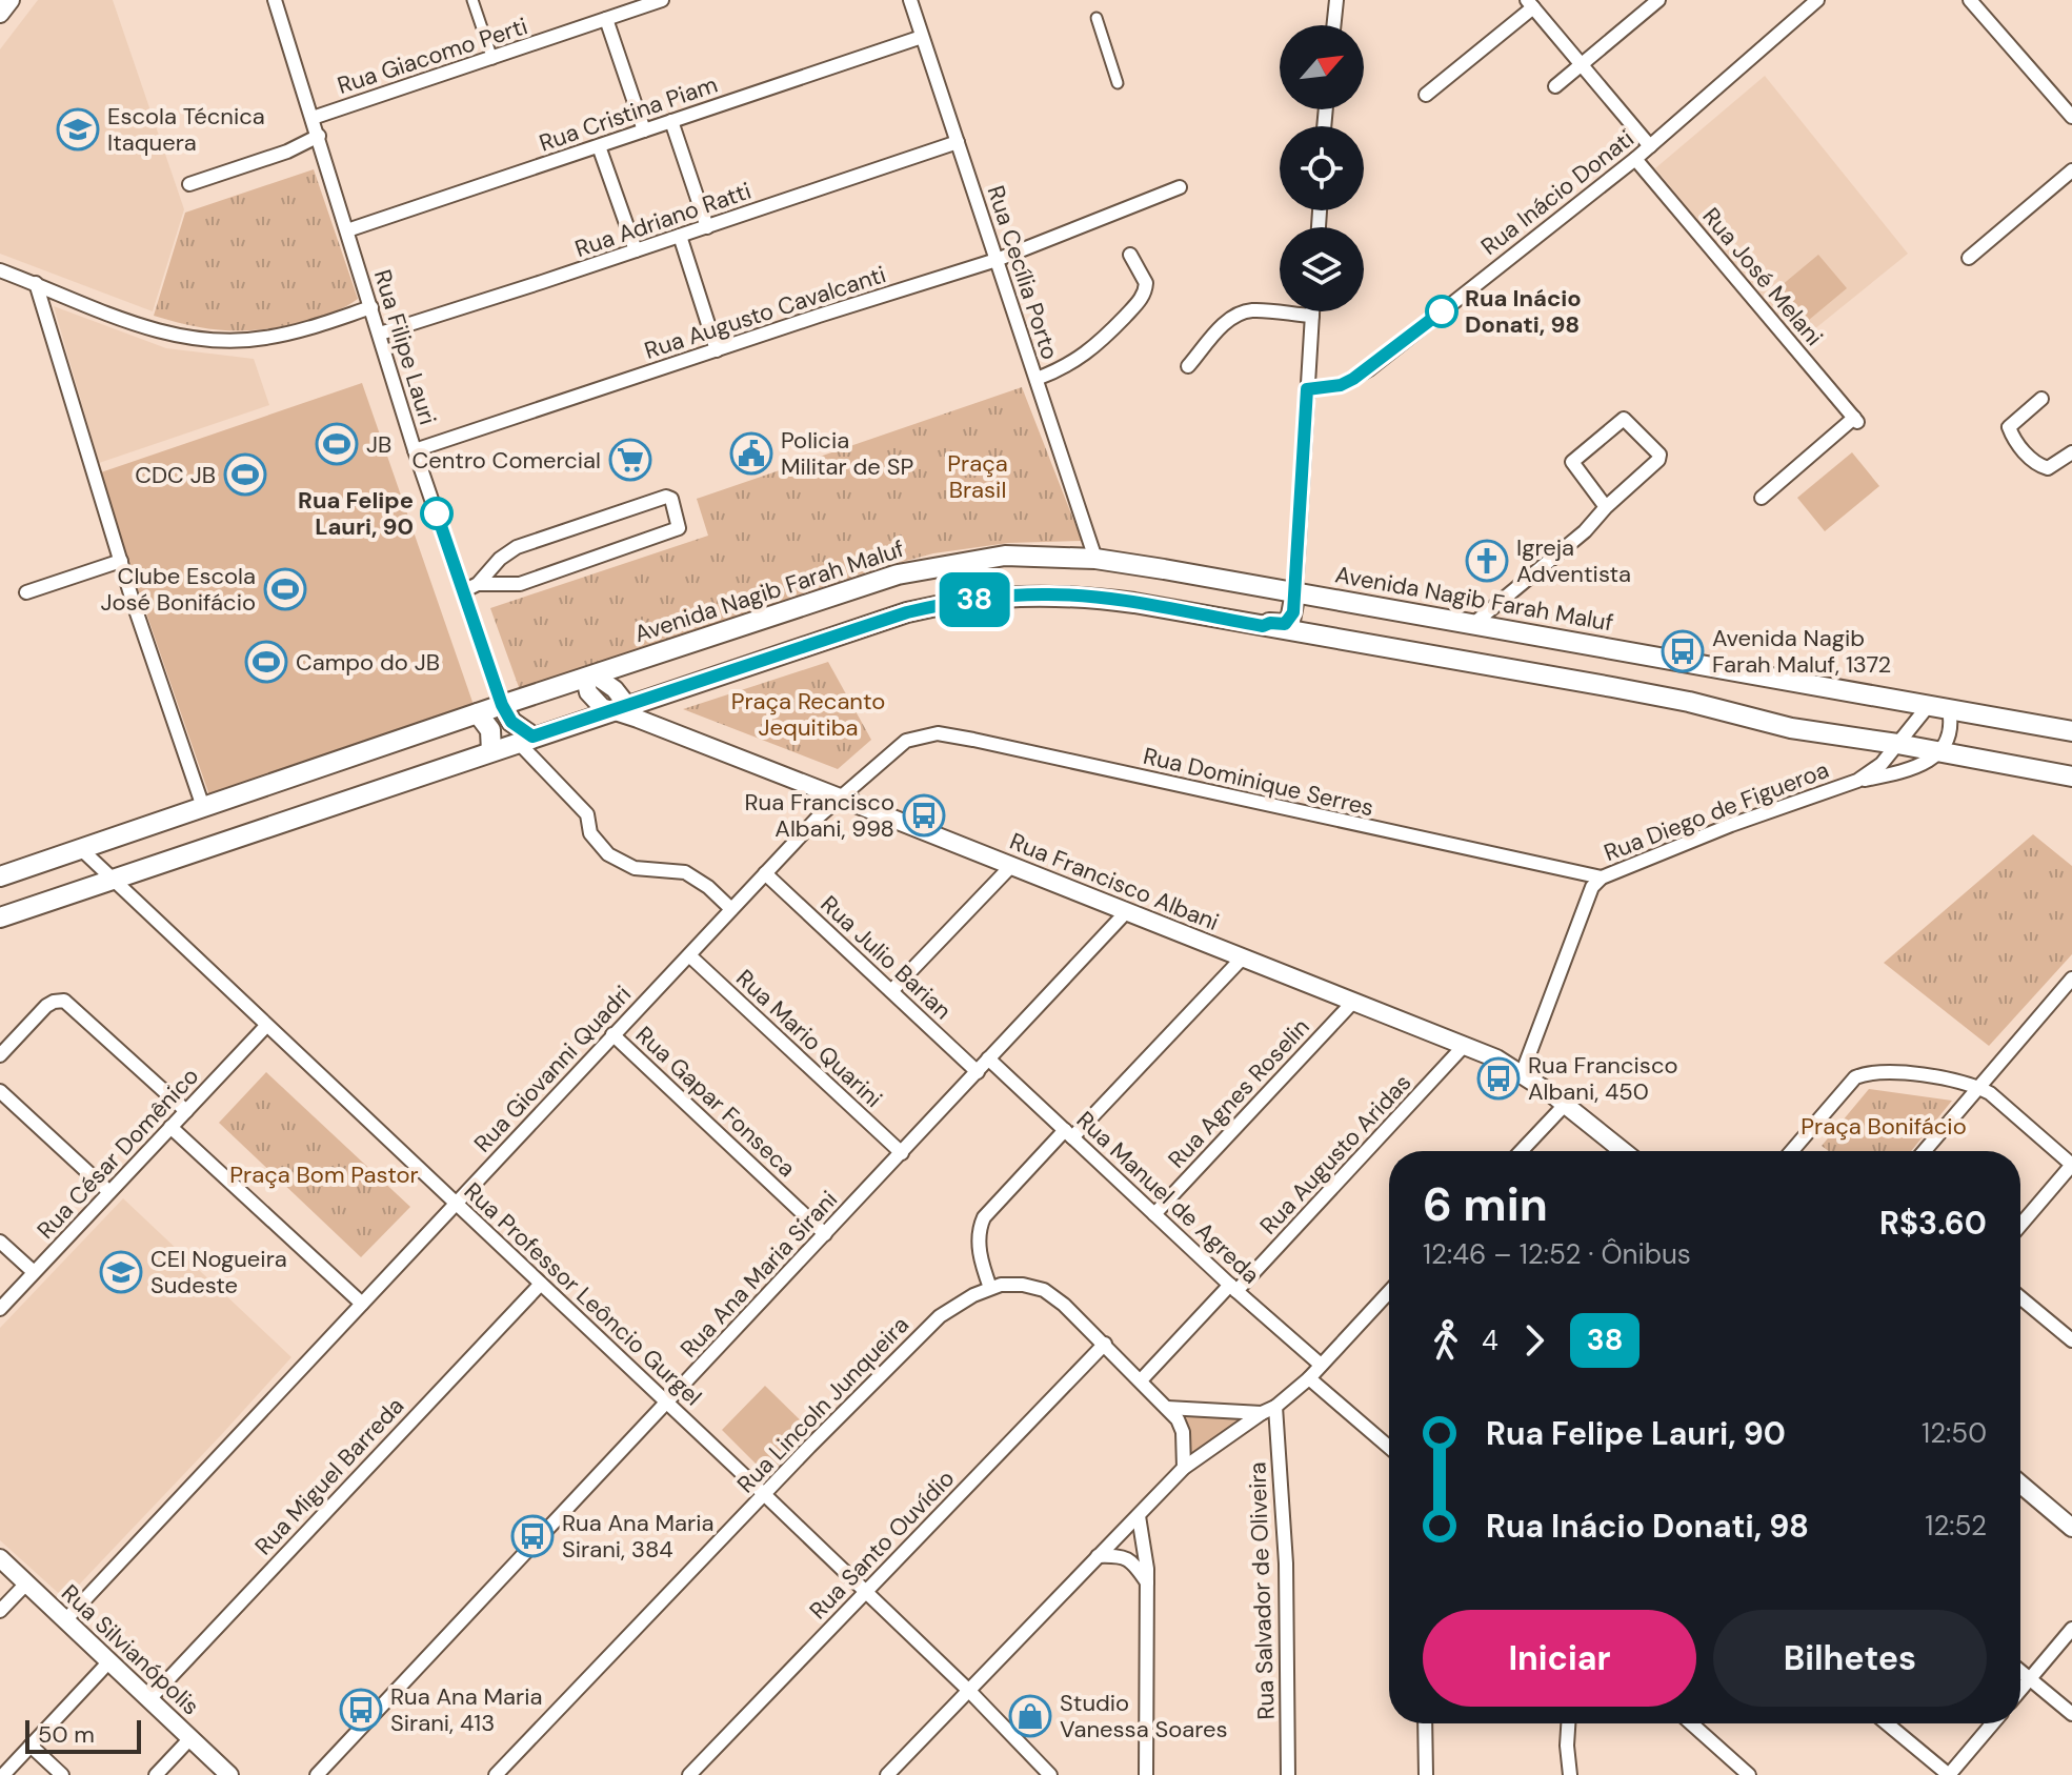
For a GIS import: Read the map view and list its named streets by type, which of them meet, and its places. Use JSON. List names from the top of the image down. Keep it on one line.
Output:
{"streets":{"main road":["Avenida Nagib Farah Maluf"],"street":["Rua Giacomo Perti","Rua Cristina Piam","Rua Inácio Donati","Rua Adriano Ratti","Rua Cecília Porto","Rua José Melani","Rua Augusto Cavalcanti","Rua Filipe Lauri","Rua Dominique Serres","Rua Diego de Figueroa","Rua Francisco Albani","Rua Julio Barian","Rua Mario Quarini","Rua Giovanni Quadri","Rua Agnes Roselin","Rua Gapar Fonseca","Rua César Domênico","Rua Augusto Aridas","Rua Manuel de Agreda","Rua Ana Maria Sirani","Rua Professor Leôncio Gurgel","Rua Lincoln Junqueira","Rua Miguel Barreda","Rua Santo Ouvídio","Rua Salvador de Oliveira","Rua Silvianópolis"]},"crossings":[["Rua Giacomo Perti","Rua Filipe Lauri"],["Rua Cristina Piam","Rua Cecília Porto"],["Rua Cristina Piam","Rua Filipe Lauri"],["Rua Inácio Donati","Rua José Melani"],["Rua Adriano Ratti","Rua Cecília Porto"],["Rua Adriano Ratti","Rua Filipe Lauri"],["Rua Cecília Porto","Rua Augusto Cavalcanti"],["Rua Cecília Porto","Avenida Nagib Farah Maluf"],["Rua Augusto Cavalcanti","Rua Filipe Lauri"],["Rua Filipe Lauri","Avenida Nagib Farah Maluf"],["Avenida Nagib Farah Maluf","Rua Francisco Albani"],["Avenida Nagib Farah Maluf","Rua Professor Leôncio Gurgel"],["Rua Dominique Serres","Rua Diego de Figueroa"],["Rua Dominique Serres","Rua Giovanni Quadri"],["Rua Diego de Figueroa","Rua Francisco Albani"],["Rua Francisco Albani","Rua Giovanni Quadri"],["Rua Francisco Albani","Rua Agnes Roselin"],["Rua Francisco Albani","Rua Augusto Aridas"],["Rua Francisco Albani","Rua Ana Maria Sirani"],["Rua Julio Barian","Rua Giovanni Quadri"],["Rua Julio Barian","Rua Ana Maria Sirani"],["Rua Mario Quarini","Rua Giovanni Quadri"],["Rua Mario Quarini","Rua Ana Maria Sirani"],["Rua Giovanni Quadri","Rua Gapar Fonseca"],["Rua Giovanni Quadri","Rua Professor Leôncio Gurgel"],["Rua Giovanni Quadri","Rua Silvianópolis"],["Rua Agnes Roselin","Rua Manuel de Agreda"],["Rua Gapar Fonseca","Rua Ana Maria Sirani"],["Rua César Domênico","Rua Professor Leôncio Gurgel"],["Rua Augusto Aridas","Rua Manuel de Agreda"],["Rua Augusto Aridas","Rua Lincoln Junqueira"],["Rua Manuel de Agreda","Rua Ana Maria Sirani"],["Rua Ana Maria Sirani","Rua Professor Leôncio Gurgel"],["Rua Professor Leôncio Gurgel","Rua Lincoln Junqueira"],["Rua Professor Leôncio Gurgel","Rua Miguel Barreda"],["Rua Professor Leôncio Gurgel","Rua Santo Ouvídio"],["Rua Lincoln Junqueira","Rua Santo Ouvídio"],["Rua Miguel Barreda","Rua Silvianópolis"]],"parks":["Praça Brasil","Praça Recanto Jequitiba","Praça Bonifácio","Praça Bom Pastor"],"places":{"school or university":["Escola Técnica Itaquera","CEI Nogueira Sudeste"],"other":["Rua Inácio Donati, 98","Rua Felipe Lauri, 90"],"sports":["JB","CDC JB","Clube Escola José Bonifácio","Campo do JB"],"public building":["Policia Militar de SP"],"supermarket":["Centro Comercial"],"church":["Igreja Adventista"],"bus stop":["Avenida Nagib Farah Maluf, 1372","Rua Francisco Albani, 998","Rua Francisco Albani, 450","Rua Ana Maria Sirani, 384","Rua Ana Maria Sirani, 413"],"shop":["Studio Vanessa Soares"]},"lines":["bus line 38"],"scale_bar":"50 m","north":"top right","page":{"on_map":"38","heading":["6 min","12:46 – 12:52 · Ônibus","R$3.60"],"legs":["4","38"],"list":[{"name":"Rua Felipe Lauri, 90","value":"12:50"},{"name":"Rua Inácio Donati, 98","value":"12:52"}],"buttons":["Iniciar","Bilhetes"],"scale":"50 m"}}
